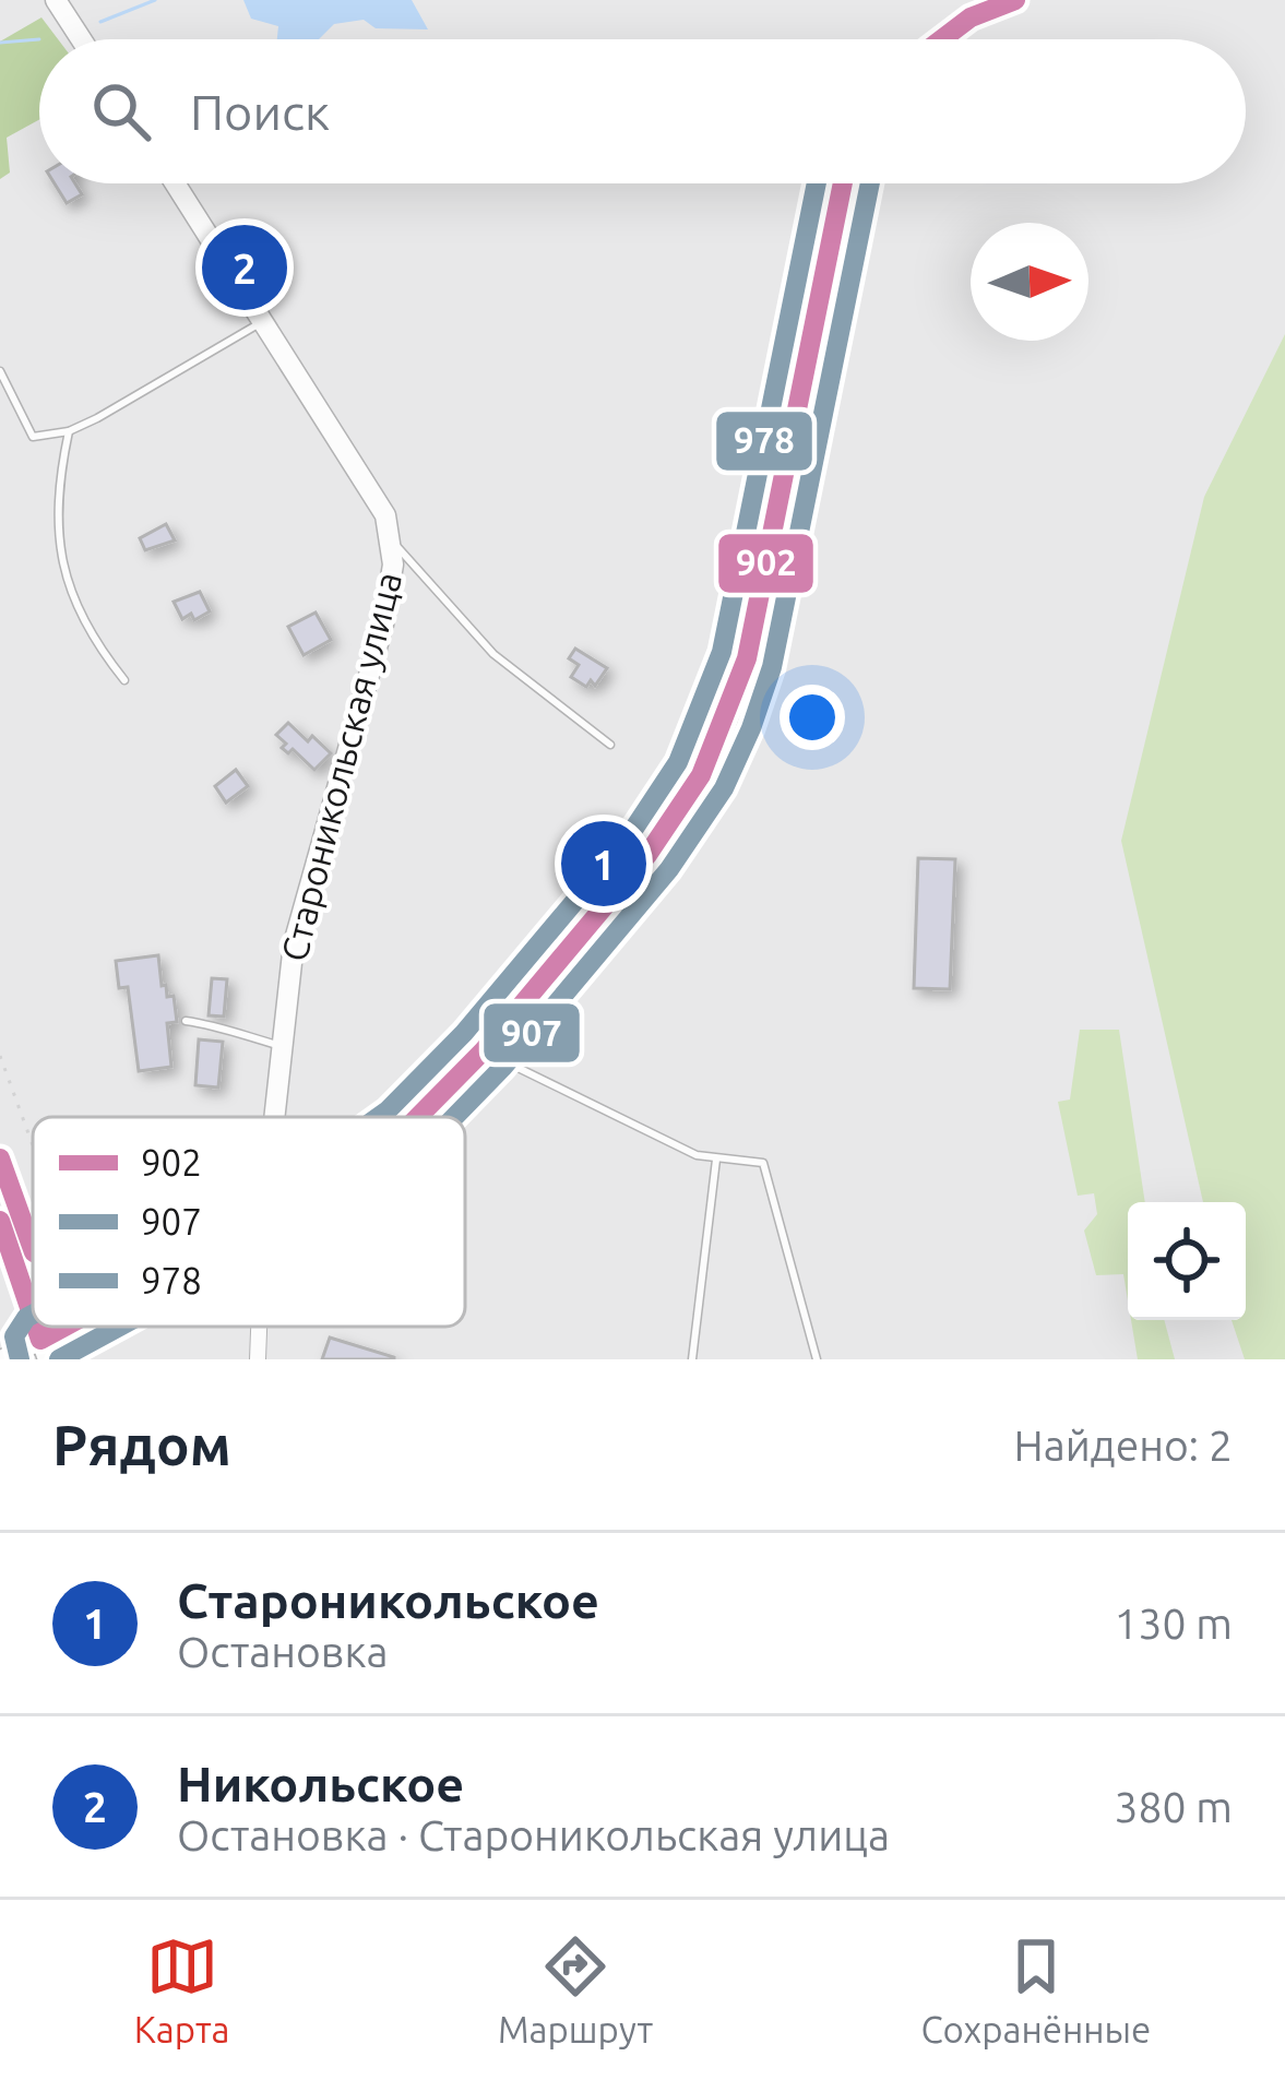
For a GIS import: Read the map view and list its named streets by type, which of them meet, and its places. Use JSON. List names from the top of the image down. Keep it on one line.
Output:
{"streets":{"main road":["Староникольская улица"]},"lines":["transit line 902","transit line 907","transit line 978"],"legend":["902","907","978"],"north":"right","page":{"search":"Поиск","pins":["2","1"],"heading":["Рядом","Найдено: 2"],"list":[{"mark":"1","name":"Староникольское","note":"Остановка","value":"130 m"},{"mark":"2","name":"Никольское","note":"Остановка · Староникольская улица","value":"380 m"}],"nav":["Карта","Маршрут","Сохранённые"]}}
